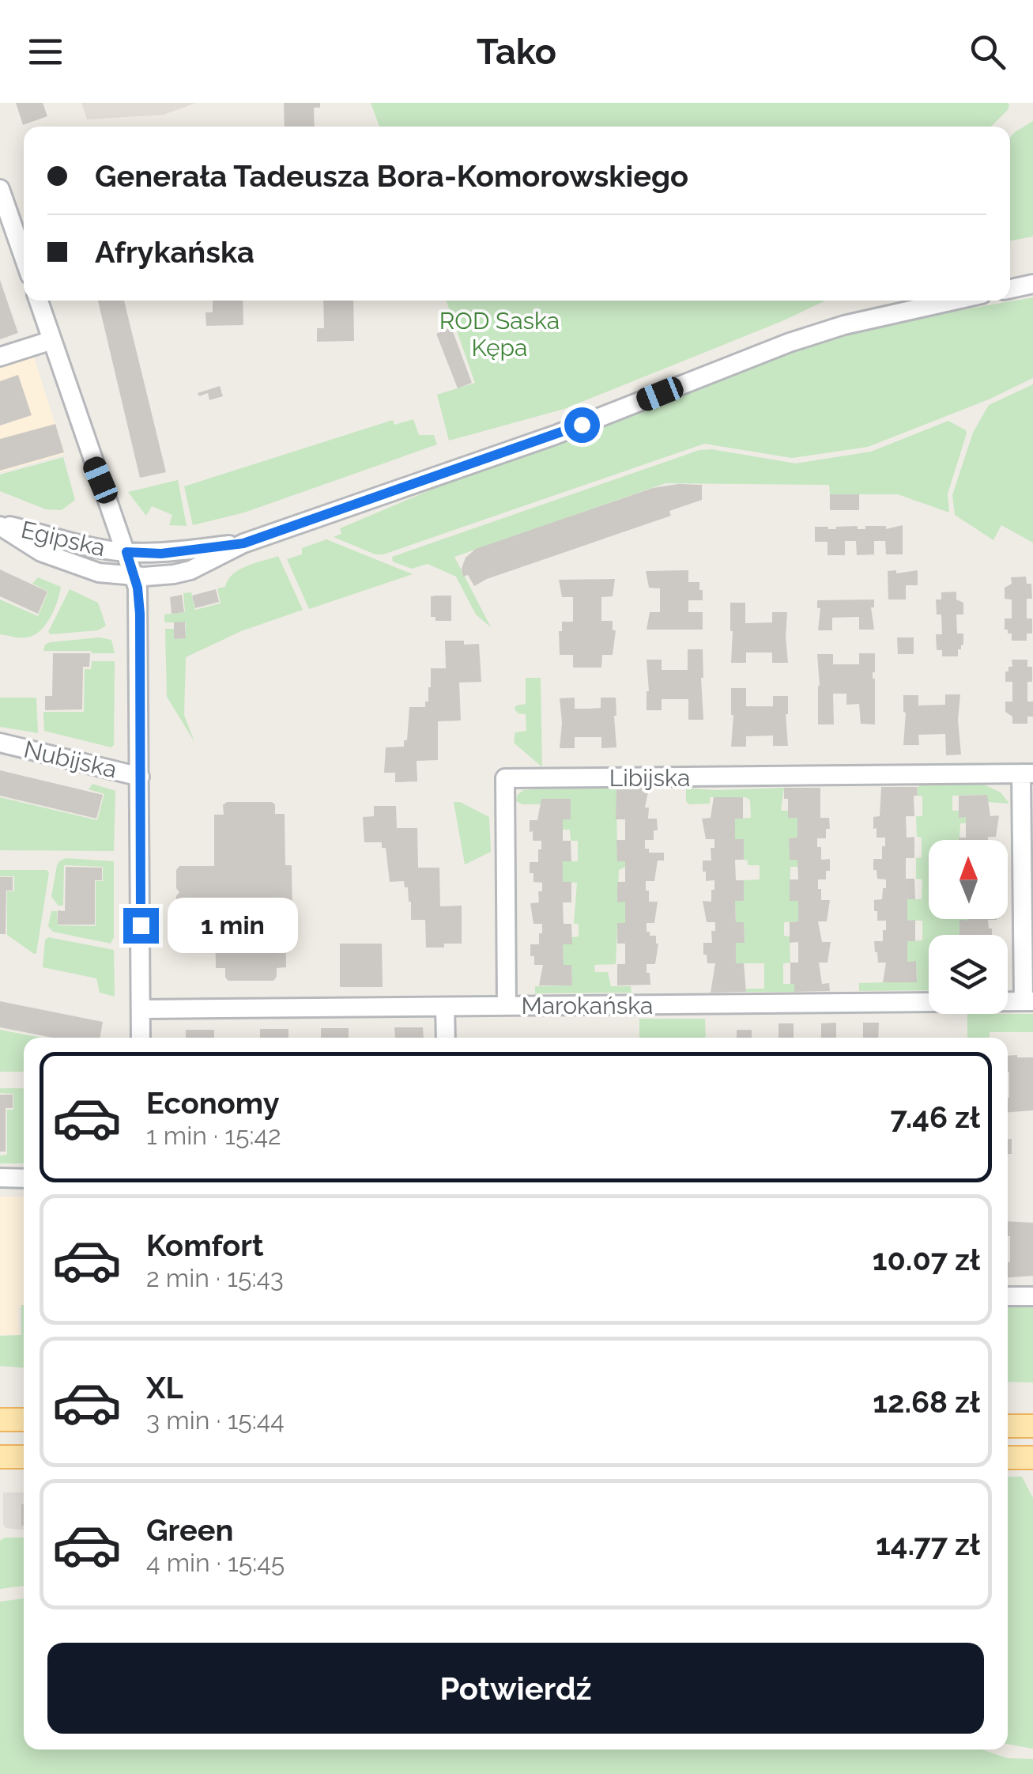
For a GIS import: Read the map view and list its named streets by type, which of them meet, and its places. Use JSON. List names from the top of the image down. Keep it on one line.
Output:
{"streets":{"street":["Egipska","Nubijska","Libijska","Marokańska"]},"crossings":[["Libijska","Marokańska"]],"parks":["ROD Saska Kępa"],"north":"top","page":{"header":"Tako","banner":["Generała Tadeusza Bora-Komorowskiego","Afrykańska"],"bubble":"1 min","list":[{"name":"Economy","note":"1 min · 15:42","value":"7.46 zł"},{"name":"Komfort","note":"2 min · 15:43","value":"10.07 zł"},{"name":"XL","note":"3 min · 15:44","value":"12.68 zł"},{"name":"Green","note":"4 min · 15:45","value":"14.77 zł"}],"buttons":"Potwierdź"}}
